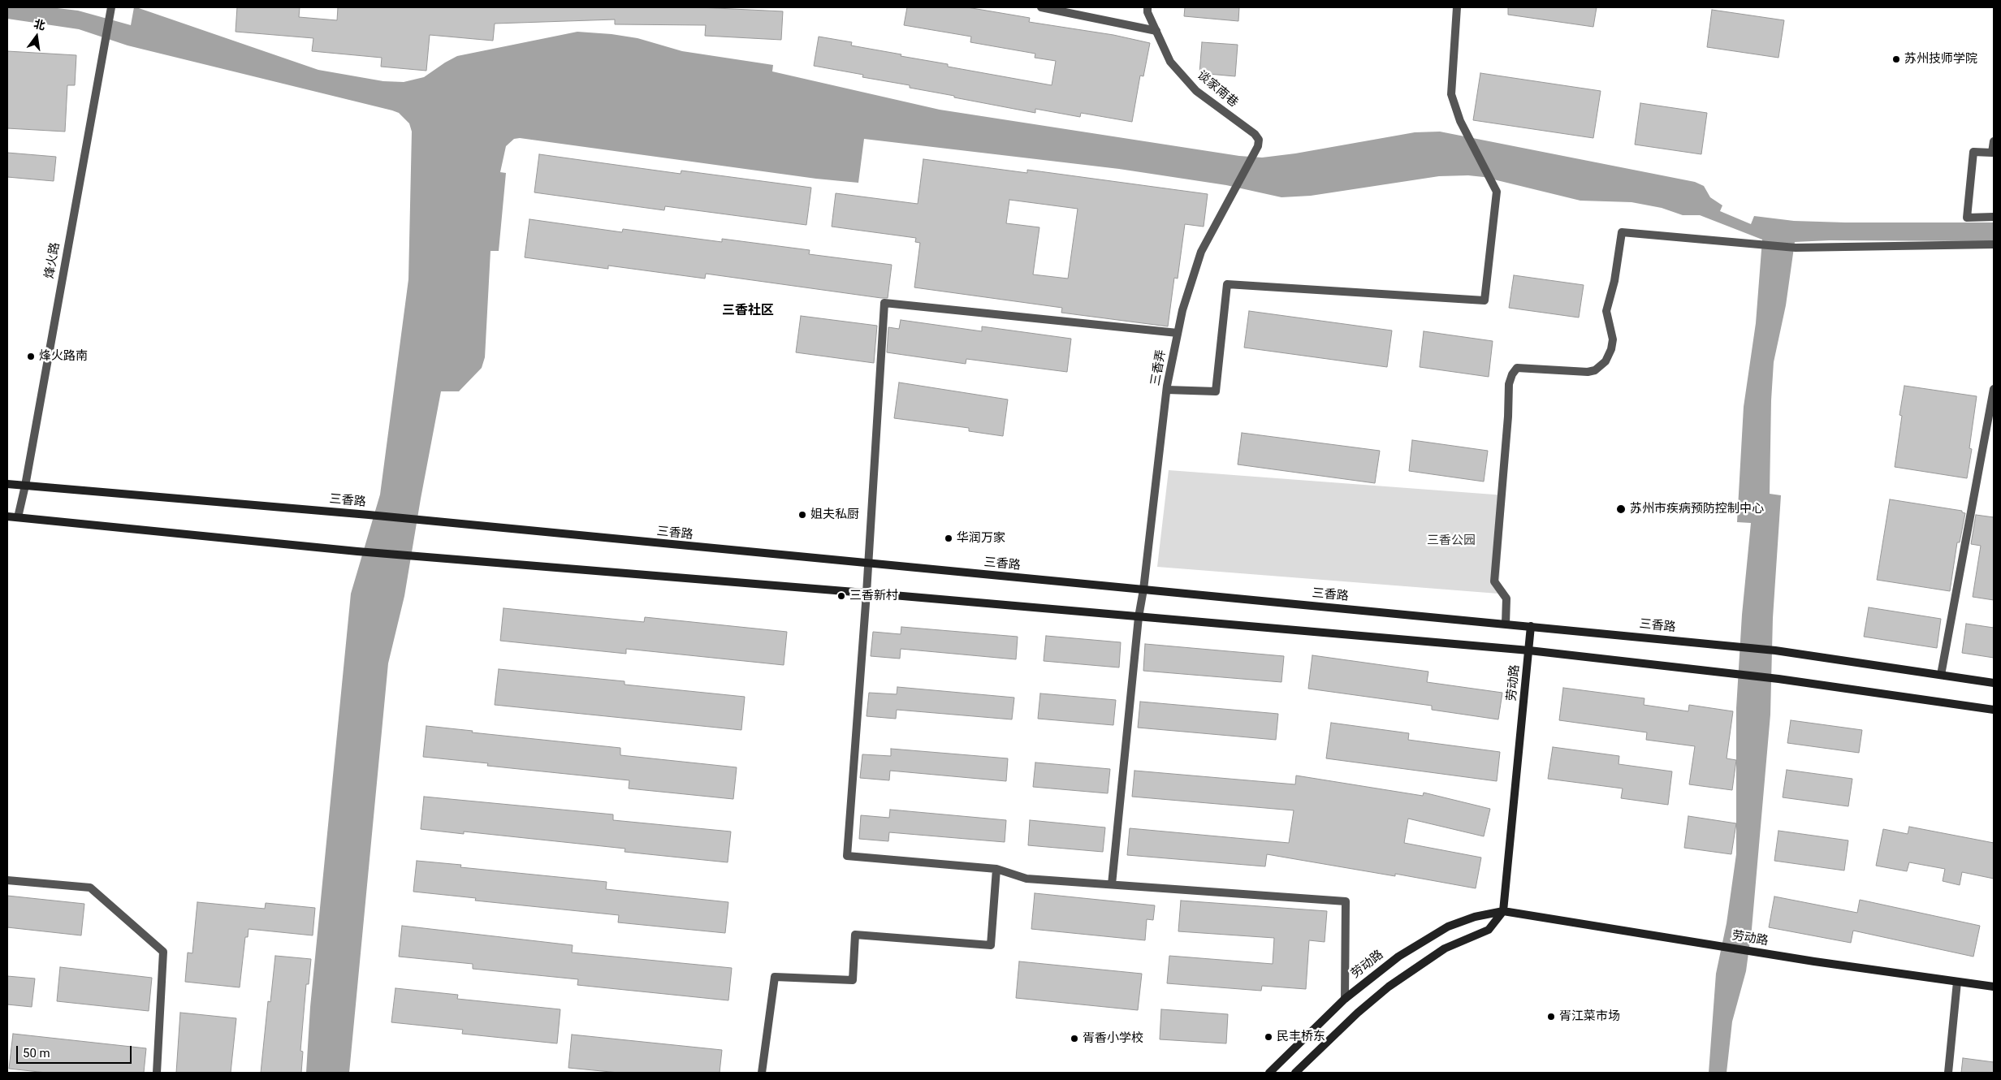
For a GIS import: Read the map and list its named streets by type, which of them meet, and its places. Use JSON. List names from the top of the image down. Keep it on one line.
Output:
{"streets":{"main road":["三香路","劳动路"],"street":["谈家南巷","烽火路","三香弄"]},"crossings":[["谈家南巷","三香弄"],["烽火路","三香路"],["三香弄","三香路"],["三香路","劳动路"]],"districts":["三香社区"],"parks":["三香公园"],"places":["苏州技师学院","烽火路南","苏州市疾病预防控制中心","姐夫私厨","华润万家","三香新村","胥江菜市场","民丰桥东","胥香小学校"],"scale_bar":"50 m","north":"top"}
